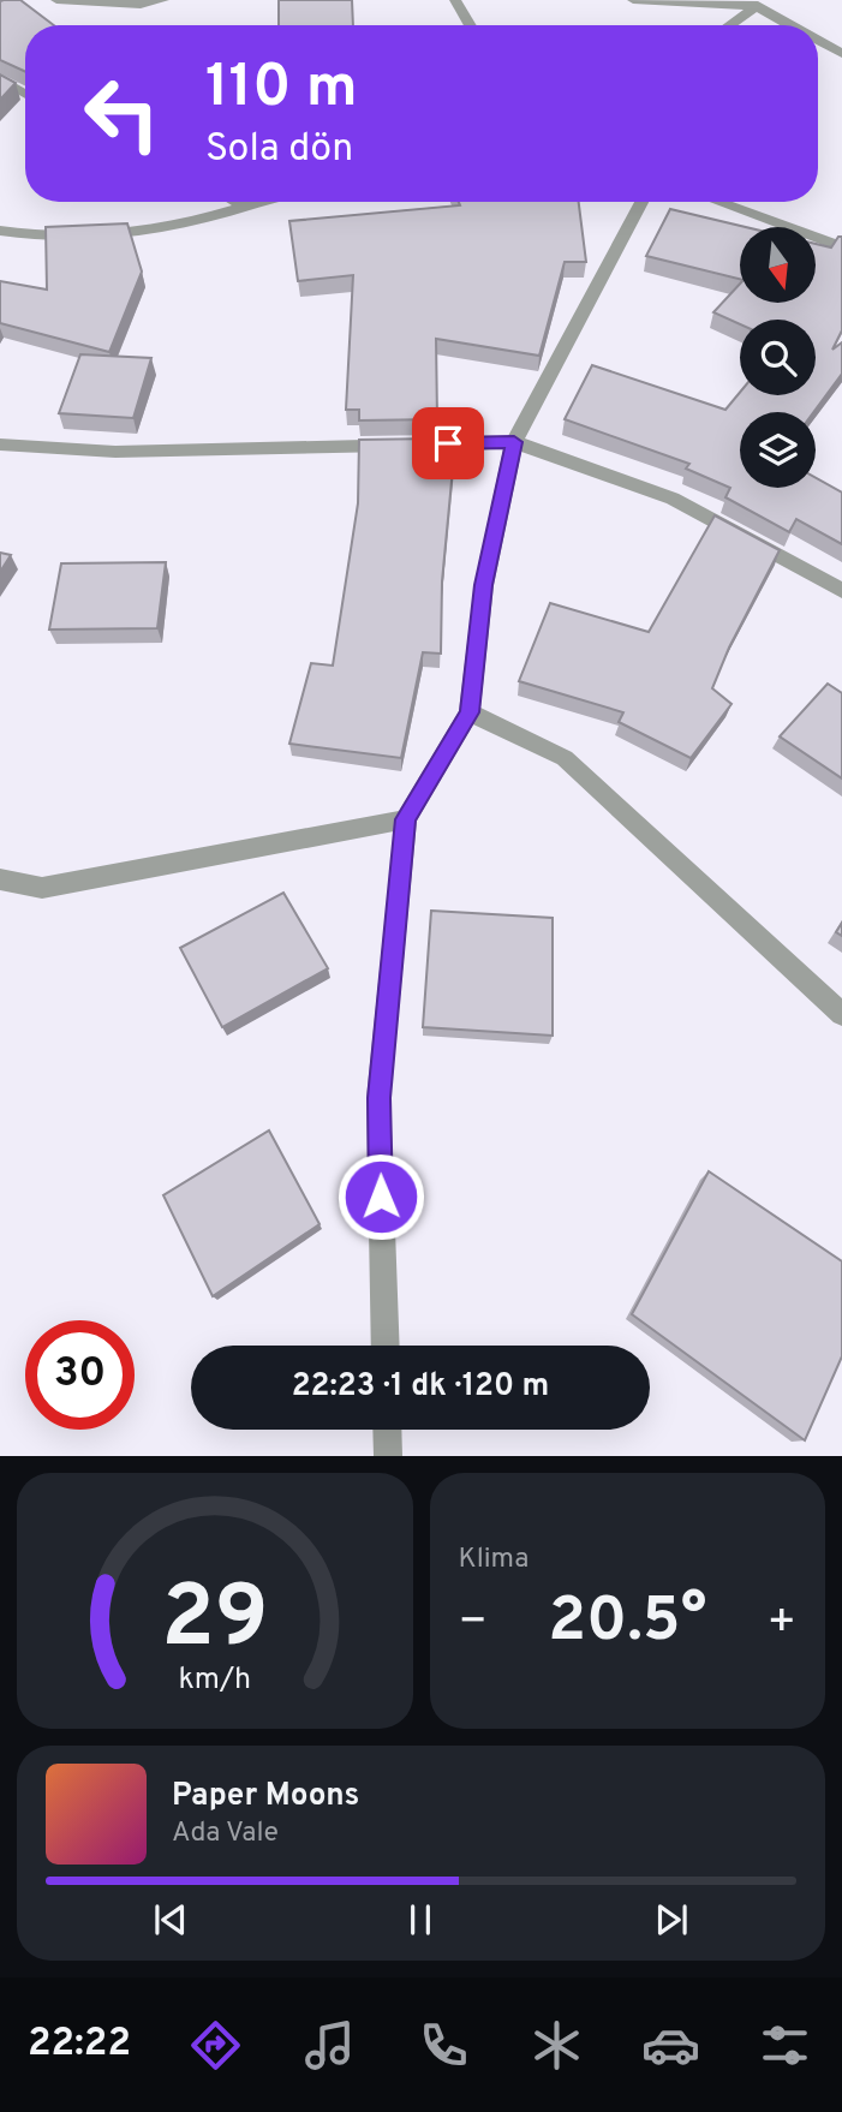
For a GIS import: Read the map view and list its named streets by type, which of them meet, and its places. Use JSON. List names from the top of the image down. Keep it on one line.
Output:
{"north":"bottom","page":{"turn":["110 m","Sola dön"],"limit":"30","trip":"22:23 · 1 dk · 120 m","tile":"Klima","heat":["−","20.5°","+"],"song":["Paper Moons","Ada Vale"],"tabs":"22:22","gauge":["29","km/h"]}}
